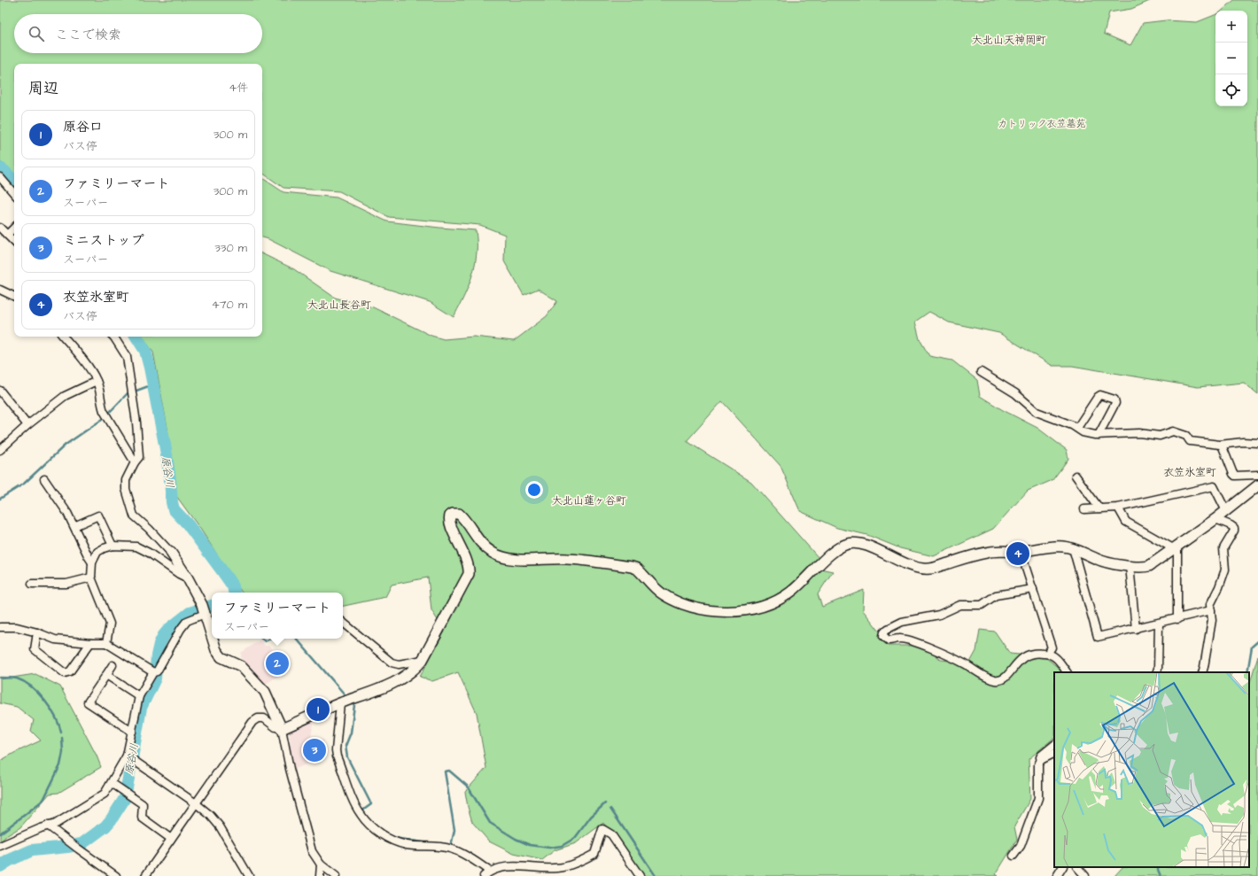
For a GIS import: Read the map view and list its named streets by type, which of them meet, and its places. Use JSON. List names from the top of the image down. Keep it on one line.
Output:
{"districts":["大北山天神岡町","大北山長谷町","衣笠氷室町","大北山蓮ヶ谷町"],"water":["原谷川"],"parks":["カトリック衣笠墓苑"],"page":{"map_buttons":["+","−"],"search":"ここで検索","heading":["周辺","4件"],"list":[{"mark":"1","name":"原谷口","note":"バス停","value":"300 m"},{"mark":"2","name":"ファミリーマート","note":"スーパー","value":"300 m"},{"mark":"3","name":"ミニストップ","note":"スーパー","value":"330 m"},{"mark":"4","name":"衣笠氷室町","note":"バス停","value":"470 m"}],"pins":["4","2","1","3"],"popup":["ファミリーマート","スーパー"]}}
